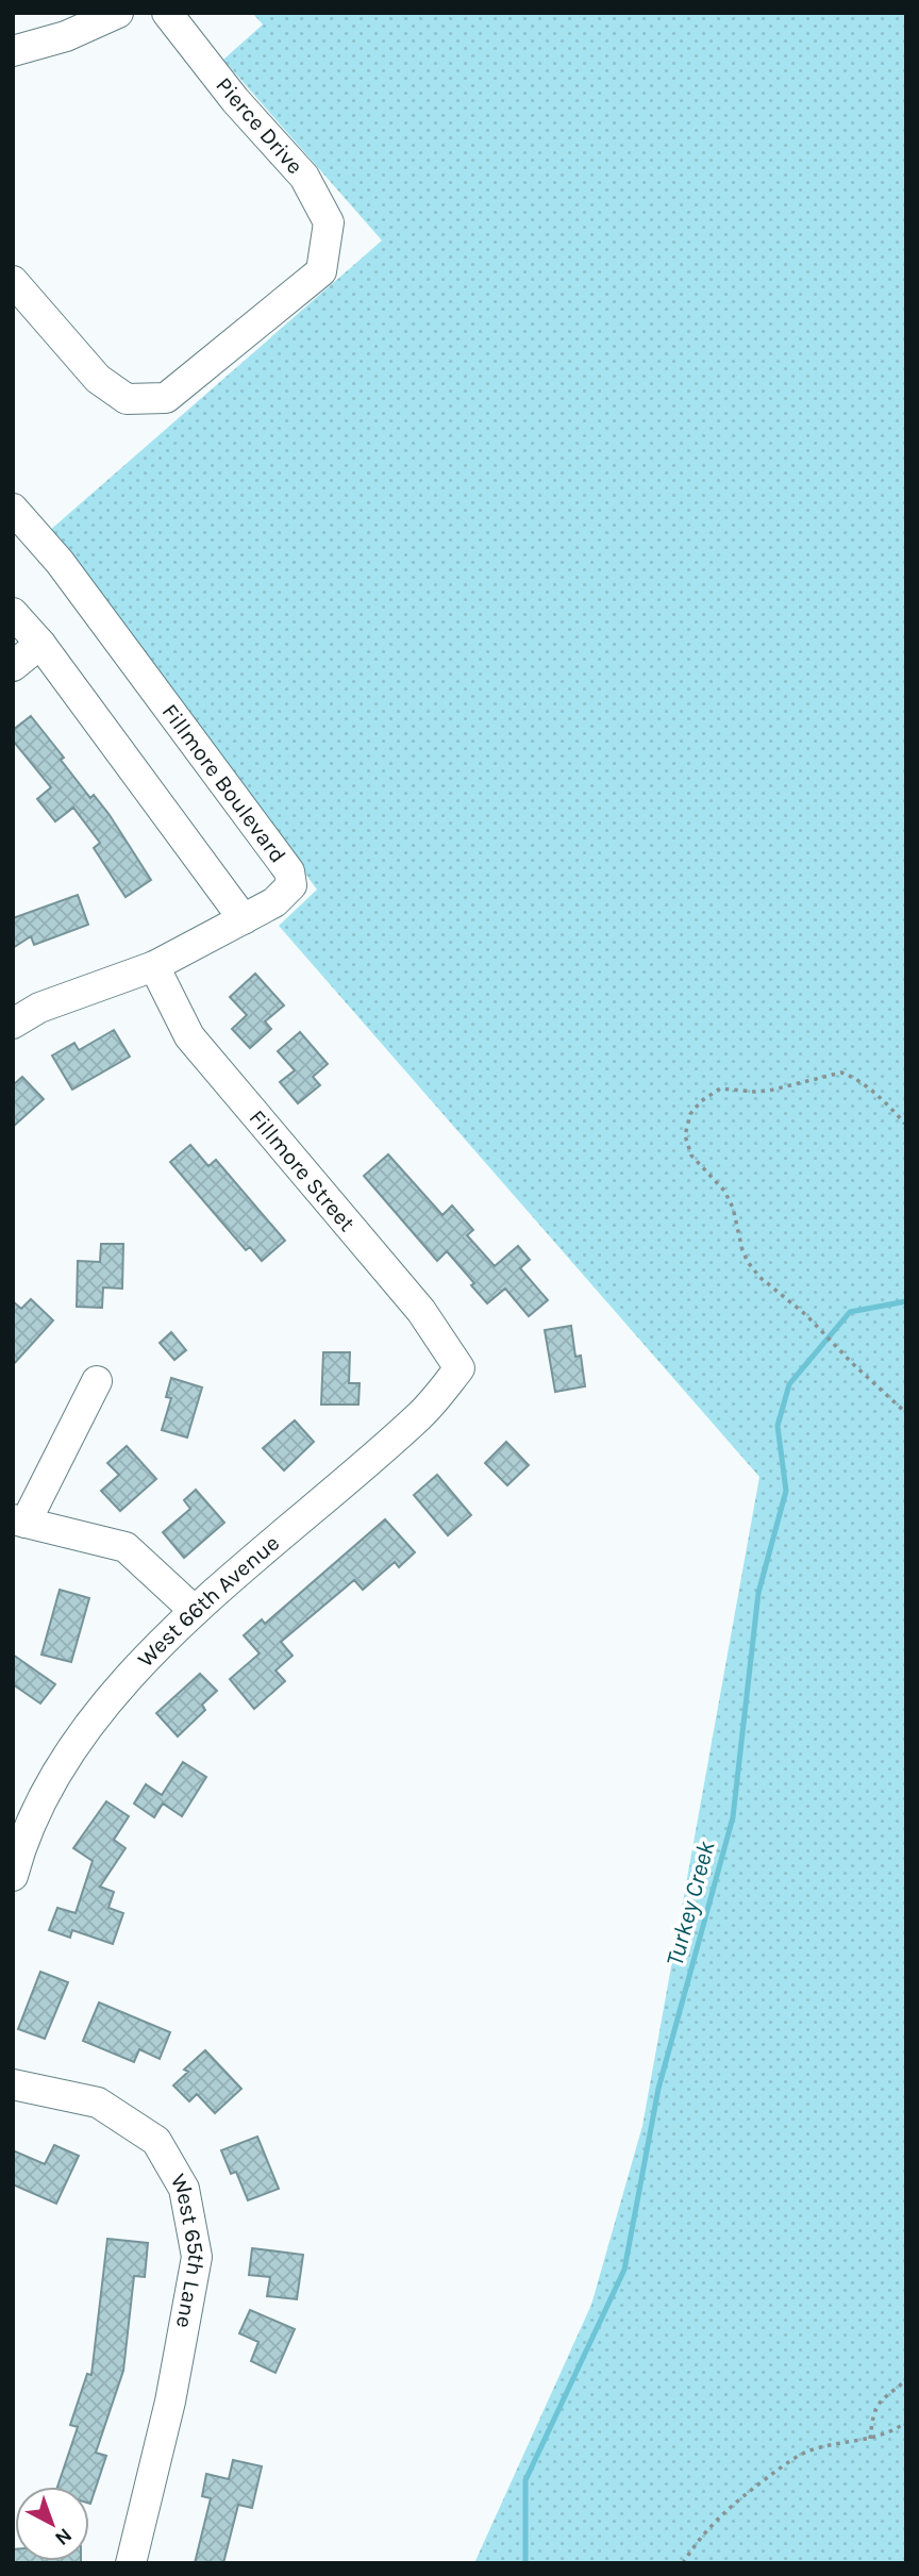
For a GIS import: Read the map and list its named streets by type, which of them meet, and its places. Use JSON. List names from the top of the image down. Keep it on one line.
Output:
{"streets":{"street":["Pierce Drive","Fillmore Boulevard","Fillmore Street","West 66th Avenue","West 65th Lane"]},"crossings":[["Fillmore Street","West 66th Avenue"]],"water":["Turkey Creek"],"north":"bottom right"}
